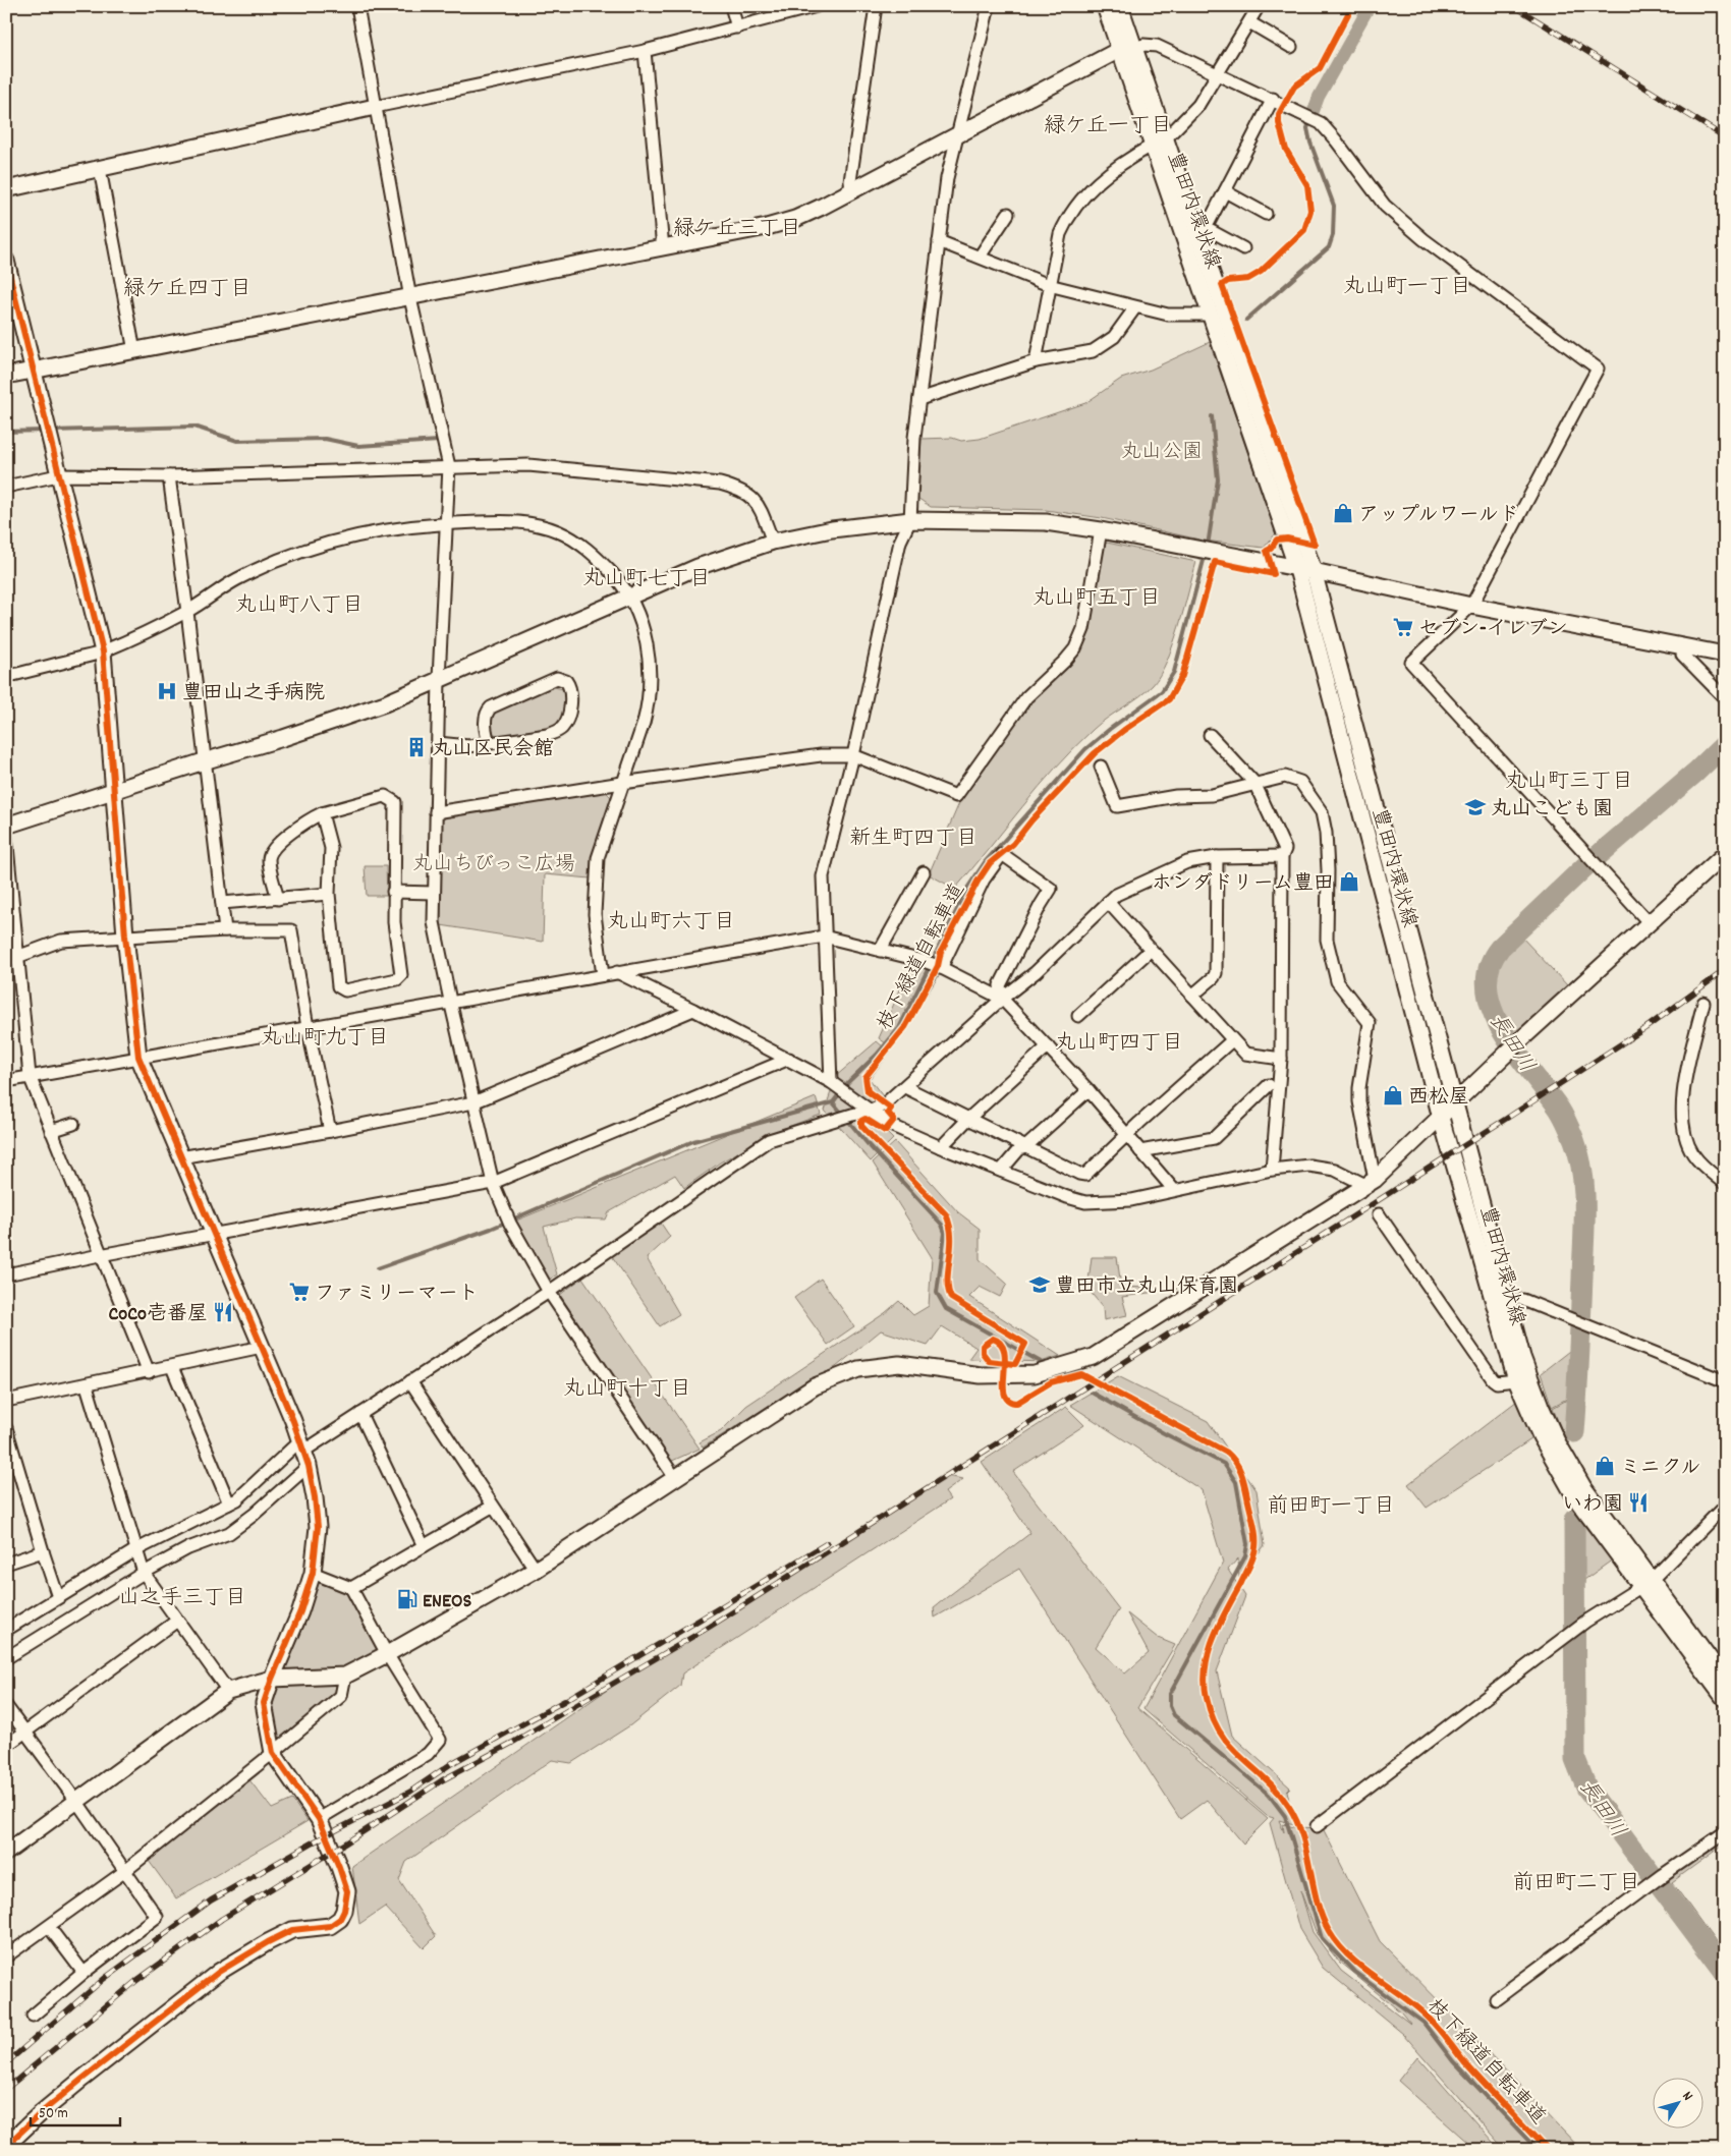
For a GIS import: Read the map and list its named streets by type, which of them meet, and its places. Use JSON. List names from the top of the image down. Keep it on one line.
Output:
{"streets":{"street":["豊田内環状線"],"cycle path":["枝下緑道自転車道"]},"districts":["緑ケ丘一丁目","緑ケ丘三丁目","丸山町一丁目","緑ケ丘四丁目","丸山町七丁目","丸山町五丁目","丸山町八丁目","丸山町三丁目","新生町四丁目","丸山町六丁目","丸山町九丁目","丸山町四丁目","丸山町十丁目","前田町一丁目","山之手三丁目","前田町二丁目"],"water":["長田川"],"parks":["丸山公園","丸山ちびっこ広場"],"places":{"shop":["アップルワールド","ホンダドリーム豊田","西松屋","ミニクル"],"supermarket":["セブン-イレブン","ファミリーマート"],"hospital":["豊田山之手病院"],"building":["丸山区民会館"],"school or university":["丸山こども園","豊田市立丸山保育園"],"restaurant":["CoCo壱番屋","いわ園"],"fuel station":["ENEOS"]},"scale_bar":"50 m","north":"top right"}
